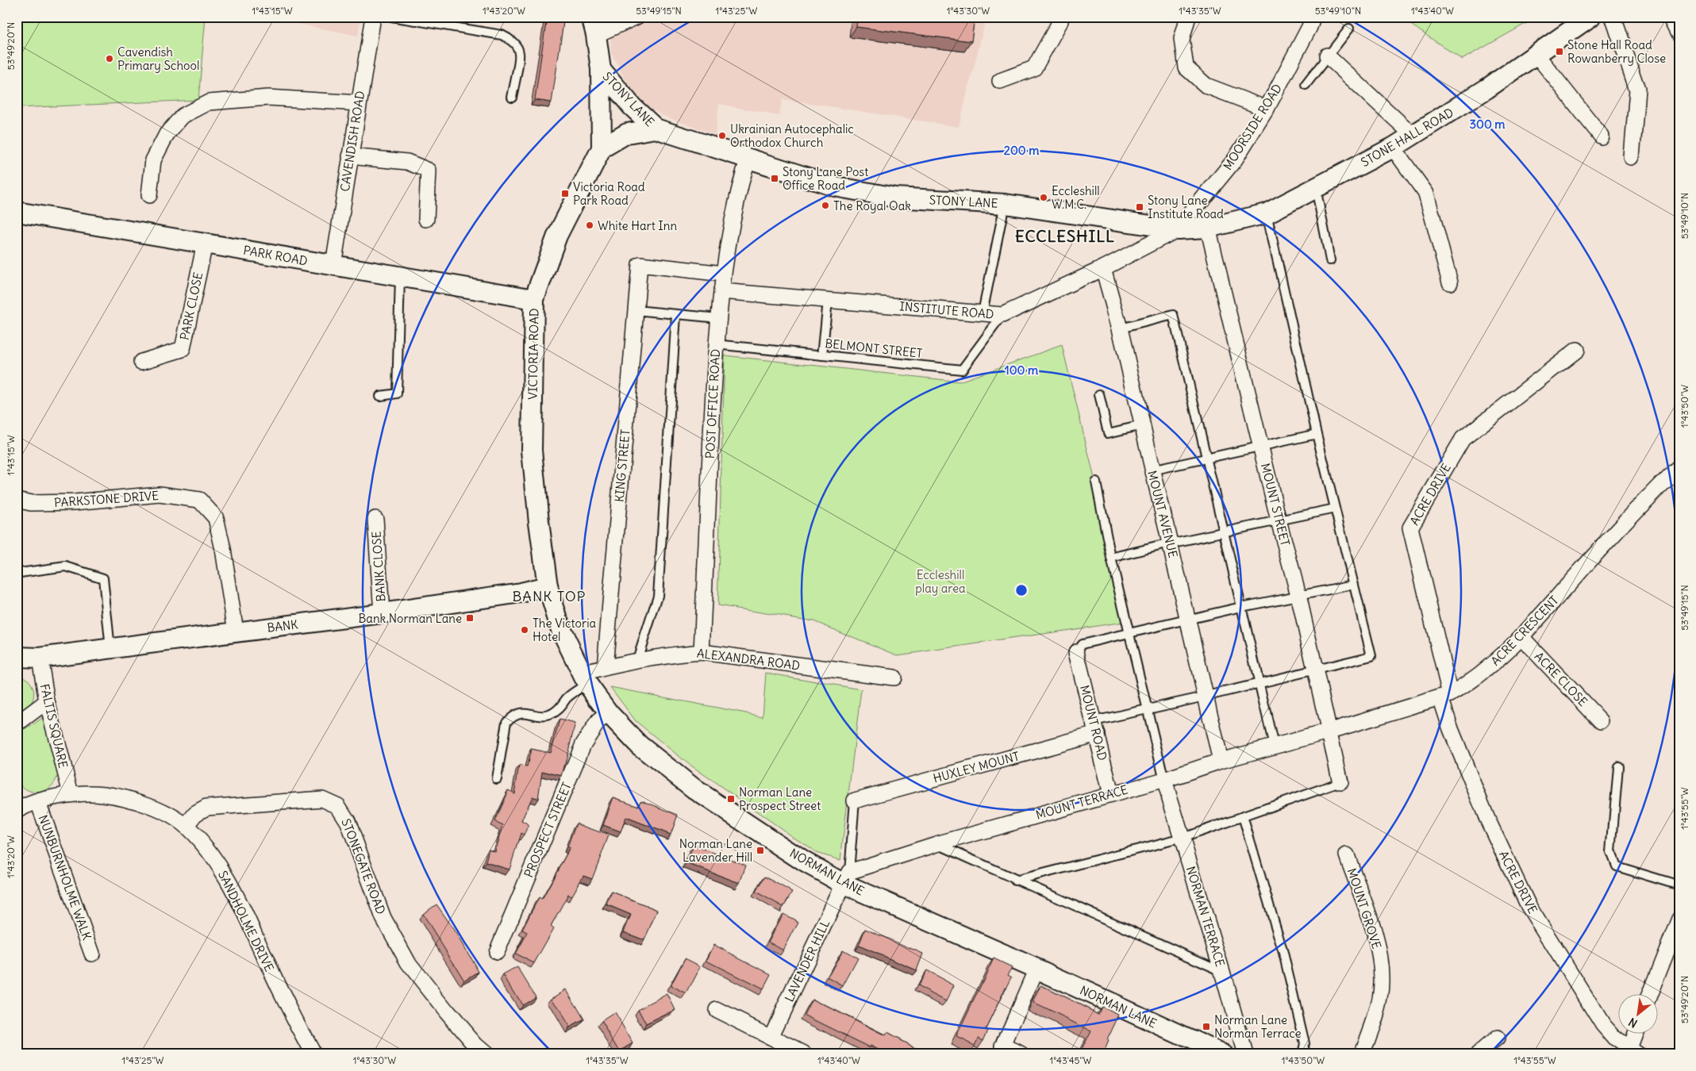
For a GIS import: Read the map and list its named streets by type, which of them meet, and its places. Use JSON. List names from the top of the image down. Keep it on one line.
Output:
{"streets":{"street":["STONY LANE","MOORSIDE ROAD","STONE HALL ROAD","CAVENDISH ROAD","PARK ROAD","PARK CLOSE","INSTITUTE ROAD","VICTORIA ROAD","POST OFFICE ROAD","KING STREET","ACRE DRIVE","PARKSTONE DRIVE","MOUNT STREET","MOUNT AVENUE","BANK CLOSE","BANK","ACRE CRESCENT","ALEXANDRA ROAD","ACRE CLOSE","MOUNT ROAD","FALTIS SQUARE","HUXLEY MOUNT","MOUNT TERRACE","PROSPECT STREET","STONEGATE ROAD","NORMAN LANE","NUNBURNHOLME WALK","MOUNT GROVE","NORMAN TERRACE","SANDHOLME DRIVE","LAVENDER HILL"],"lane":["BELMONT STREET"]},"crossings":[["STONY LANE","MOORSIDE ROAD"],["STONY LANE","STONE HALL ROAD"],["STONY LANE","INSTITUTE ROAD"],["STONY LANE","VICTORIA ROAD"],["STONY LANE","POST OFFICE ROAD"],["STONY LANE","MOUNT STREET"],["MOORSIDE ROAD","INSTITUTE ROAD"],["STONE HALL ROAD","MOUNT STREET"],["CAVENDISH ROAD","PARK ROAD"],["PARK ROAD","PARK CLOSE"],["PARK ROAD","VICTORIA ROAD"],["INSTITUTE ROAD","BELMONT STREET"],["INSTITUTE ROAD","POST OFFICE ROAD"],["INSTITUTE ROAD","MOUNT AVENUE"],["BELMONT STREET","POST OFFICE ROAD"],["VICTORIA ROAD","BANK"],["VICTORIA ROAD","NORMAN LANE"],["POST OFFICE ROAD","KING STREET"],["POST OFFICE ROAD","ALEXANDRA ROAD"],["KING STREET","ALEXANDRA ROAD"],["ACRE DRIVE","ACRE CRESCENT"],["PARKSTONE DRIVE","BANK"],["MOUNT STREET","ACRE CRESCENT"],["MOUNT STREET","MOUNT TERRACE"],["MOUNT AVENUE","MOUNT TERRACE"],["BANK CLOSE","BANK"],["BANK","FALTIS SQUARE"],["BANK","NORMAN LANE"],["ACRE CRESCENT","ACRE CLOSE"],["ACRE CRESCENT","MOUNT TERRACE"],["ALEXANDRA ROAD","NORMAN LANE"],["MOUNT ROAD","HUXLEY MOUNT"],["MOUNT ROAD","MOUNT TERRACE"],["FALTIS SQUARE","SANDHOLME DRIVE"],["MOUNT TERRACE","NORMAN LANE"],["MOUNT TERRACE","NORMAN TERRACE"],["MOUNT TERRACE","LAVENDER HILL"],["PROSPECT STREET","NORMAN LANE"],["STONEGATE ROAD","SANDHOLME DRIVE"],["NORMAN LANE","LAVENDER HILL"],["NUNBURNHOLME WALK","SANDHOLME DRIVE"]],"districts":["ECCLESHILL","BANK TOP"],"parks":["Eccleshill play area"],"places":{"transit":["Stone Hall Road Rowanberry Close","Stony Lane Post Office Road","Victoria Road Park Road","Stony Lane Institute Road","Bank Norman Lane","Norman Lane Prospect Street","Norman Lane Lavender Hill","Norman Lane Norman Terrace"],"other":["Cavendish Primary School","Ukrainian Autocephalic Orthodox Church","Eccleshill W.M.C.","The Royal Oak","White Hart Inn","The Victoria Hotel"]},"north":"bottom left","coordinates":["1°43'15\"W","1°43'20\"W","53°49'15\"N","1°43'25\"W","1°43'30\"W","1°43'35\"W","53°49'10\"N","1°43'40\"W","53°49'20\"N","1°43'50\"W","1°43'55\"W","1°43'45\"W"],"rings":["300 m","200 m","100 m"]}
